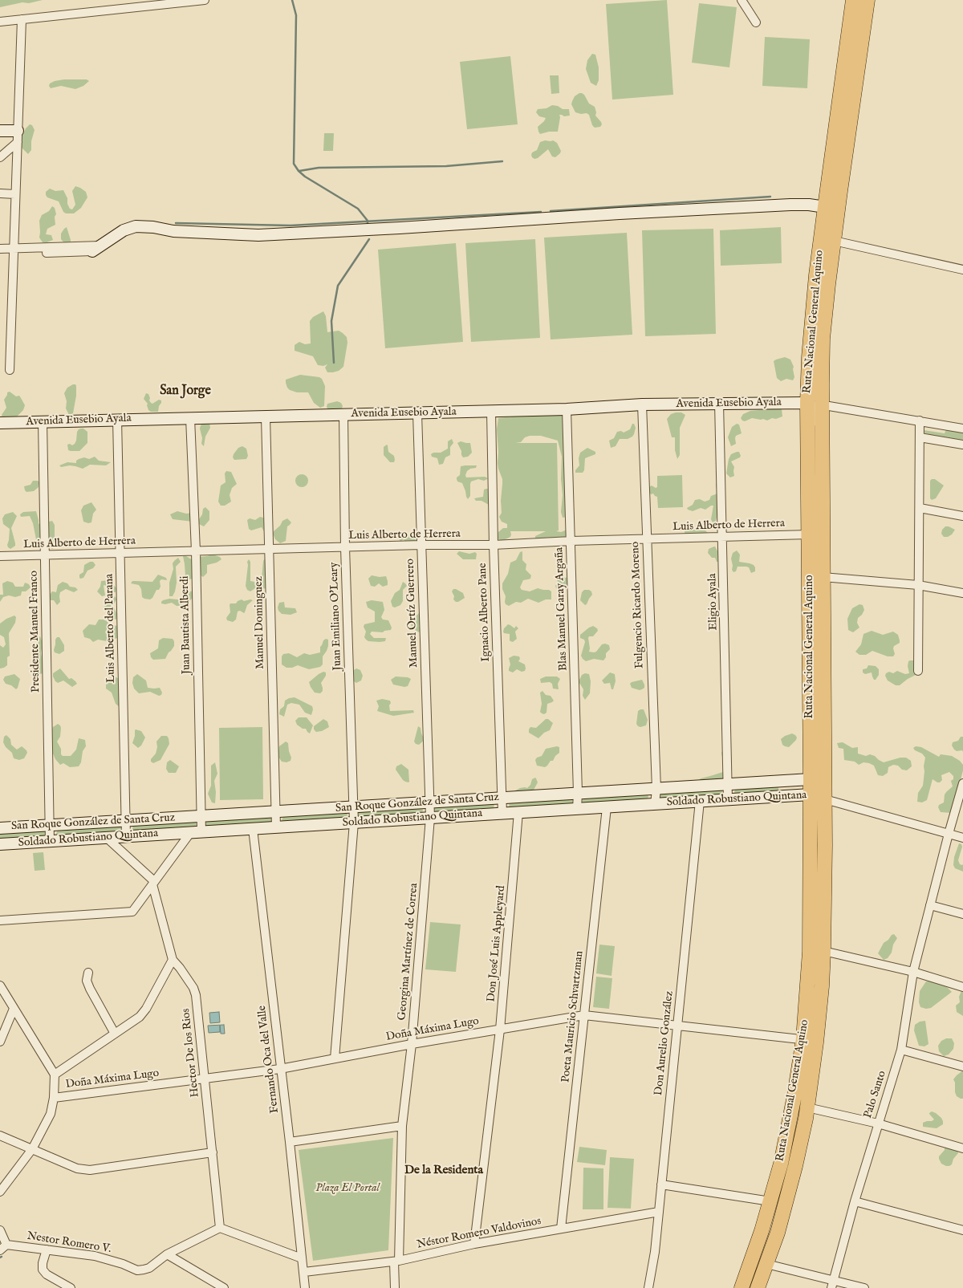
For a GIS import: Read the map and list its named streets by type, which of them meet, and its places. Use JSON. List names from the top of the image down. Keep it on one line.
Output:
{"streets":{"highway":["Ruta Nacional General Aquino"],"street":["Avenida Eusebio Ayala","Luis Alberto de Herrera","Eligio Ayala","Fulgencio Ricardo Moreno","Blas Manuel Garay Argaña","Ignacio Alberto Pane","Manuel Ortíz Guerrero","Juan Emiliano O'Leary","Manuel Dominguez","Juan Bautista Alberdi","Luis Alberto del Parana","Presidente Manuel Franco","Soldado Robustiano Quintana","San Roque González de Santa Cruz","Don José Luis Appleyard","Georgina Martínez de Correa","Poeta Mauricio Schvartzman","Doña Máxima Lugo","Don Aurelio González","Hector De los Rios","Fernando Oca del Valle","Palo Santo","Néstor Romero Valdovinos","Nestor Romero V."]},"crossings":[["Ruta Nacional General Aquino","Avenida Eusebio Ayala"],["Ruta Nacional General Aquino","Luis Alberto de Herrera"],["Ruta Nacional General Aquino","Soldado Robustiano Quintana"],["Ruta Nacional General Aquino","San Roque González de Santa Cruz"],["Ruta Nacional General Aquino","Doña Máxima Lugo"],["Avenida Eusebio Ayala","Eligio Ayala"],["Avenida Eusebio Ayala","Fulgencio Ricardo Moreno"],["Avenida Eusebio Ayala","Blas Manuel Garay Argaña"],["Avenida Eusebio Ayala","Ignacio Alberto Pane"],["Avenida Eusebio Ayala","Manuel Ortíz Guerrero"],["Avenida Eusebio Ayala","Juan Emiliano O'Leary"],["Avenida Eusebio Ayala","Manuel Dominguez"],["Avenida Eusebio Ayala","Juan Bautista Alberdi"],["Avenida Eusebio Ayala","Luis Alberto del Parana"],["Avenida Eusebio Ayala","Presidente Manuel Franco"],["Luis Alberto de Herrera","Eligio Ayala"],["Luis Alberto de Herrera","Fulgencio Ricardo Moreno"],["Luis Alberto de Herrera","Blas Manuel Garay Argaña"],["Luis Alberto de Herrera","Ignacio Alberto Pane"],["Luis Alberto de Herrera","Manuel Ortíz Guerrero"],["Luis Alberto de Herrera","Juan Emiliano O'Leary"],["Luis Alberto de Herrera","Manuel Dominguez"],["Luis Alberto de Herrera","Juan Bautista Alberdi"],["Luis Alberto de Herrera","Luis Alberto del Parana"],["Luis Alberto de Herrera","Presidente Manuel Franco"],["Eligio Ayala","Soldado Robustiano Quintana"],["Eligio Ayala","San Roque González de Santa Cruz"],["Fulgencio Ricardo Moreno","Soldado Robustiano Quintana"],["Fulgencio Ricardo Moreno","San Roque González de Santa Cruz"],["Blas Manuel Garay Argaña","Soldado Robustiano Quintana"],["Blas Manuel Garay Argaña","San Roque González de Santa Cruz"],["Ignacio Alberto Pane","Soldado Robustiano Quintana"],["Ignacio Alberto Pane","San Roque González de Santa Cruz"],["Manuel Ortíz Guerrero","Soldado Robustiano Quintana"],["Manuel Ortíz Guerrero","San Roque González de Santa Cruz"],["Manuel Ortíz Guerrero","Georgina Martínez de Correa"],["Juan Emiliano O'Leary","Soldado Robustiano Quintana"],["Juan Emiliano O'Leary","San Roque González de Santa Cruz"],["Juan Emiliano O'Leary","Doña Máxima Lugo"],["Manuel Dominguez","Soldado Robustiano Quintana"],["Manuel Dominguez","San Roque González de Santa Cruz"],["Juan Bautista Alberdi","Soldado Robustiano Quintana"],["Juan Bautista Alberdi","San Roque González de Santa Cruz"],["Luis Alberto del Parana","Soldado Robustiano Quintana"],["Luis Alberto del Parana","San Roque González de Santa Cruz"],["Presidente Manuel Franco","Soldado Robustiano Quintana"],["Presidente Manuel Franco","San Roque González de Santa Cruz"],["Soldado Robustiano Quintana","San Roque González de Santa Cruz"],["Soldado Robustiano Quintana","Don José Luis Appleyard"],["Soldado Robustiano Quintana","Georgina Martínez de Correa"],["Soldado Robustiano Quintana","Poeta Mauricio Schvartzman"],["Soldado Robustiano Quintana","Don Aurelio González"],["Soldado Robustiano Quintana","Fernando Oca del Valle"],["San Roque González de Santa Cruz","Georgina Martínez de Correa"],["Don José Luis Appleyard","Doña Máxima Lugo"],["Don José Luis Appleyard","Néstor Romero Valdovinos"],["Georgina Martínez de Correa","Doña Máxima Lugo"],["Georgina Martínez de Correa","Néstor Romero Valdovinos"],["Poeta Mauricio Schvartzman","Doña Máxima Lugo"],["Poeta Mauricio Schvartzman","Néstor Romero Valdovinos"],["Doña Máxima Lugo","Don Aurelio González"],["Doña Máxima Lugo","Hector De los Rios"],["Doña Máxima Lugo","Fernando Oca del Valle"],["Don Aurelio González","Néstor Romero Valdovinos"],["Hector De los Rios","Nestor Romero V."],["Fernando Oca del Valle","Néstor Romero Valdovinos"]],"districts":["San Jorge","De la Residenta"],"parks":["Plaza El Portal"]}
